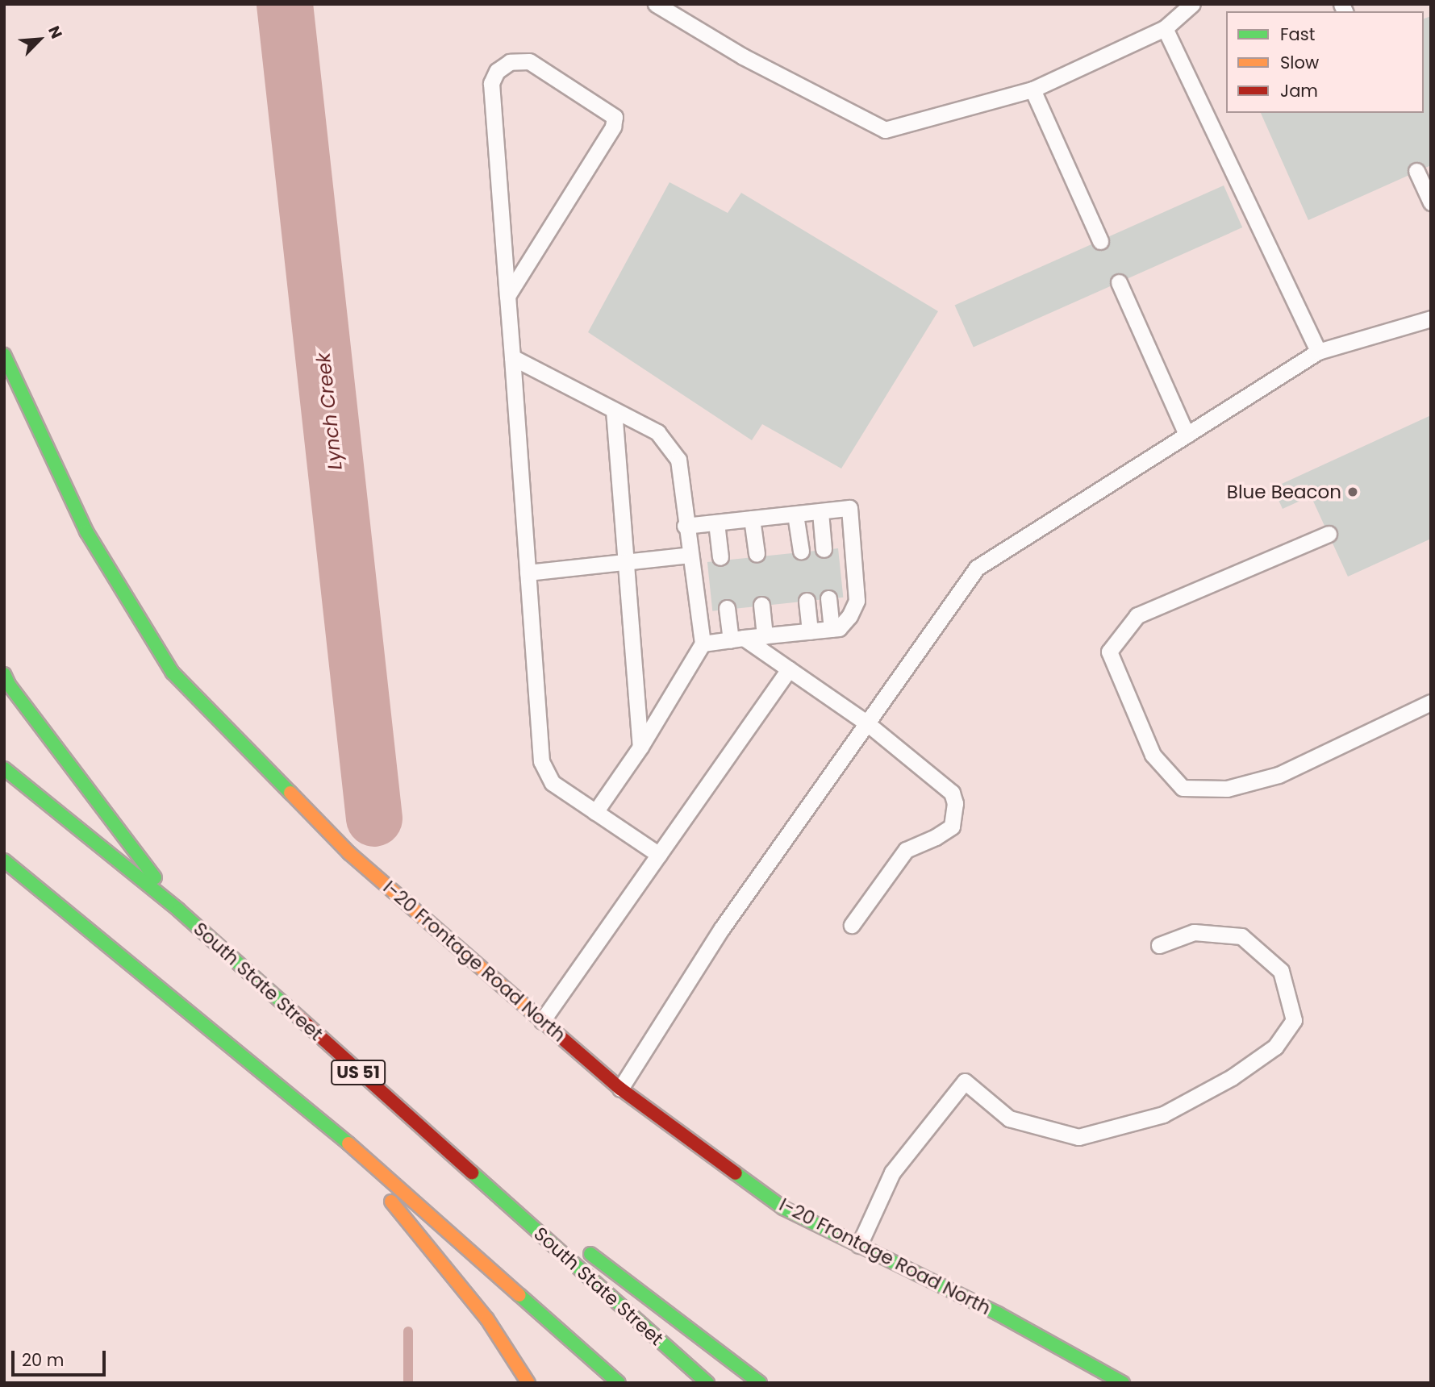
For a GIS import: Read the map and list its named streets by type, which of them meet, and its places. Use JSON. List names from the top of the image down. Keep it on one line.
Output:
{"streets":{"main road":["I-20 Frontage Road North","South State Street","US 51"]},"water":["Lynch Creek"],"places":["Blue Beacon"],"legend":["Fast","Slow","Jam"],"scale_bar":"20 m","north":"top right"}
